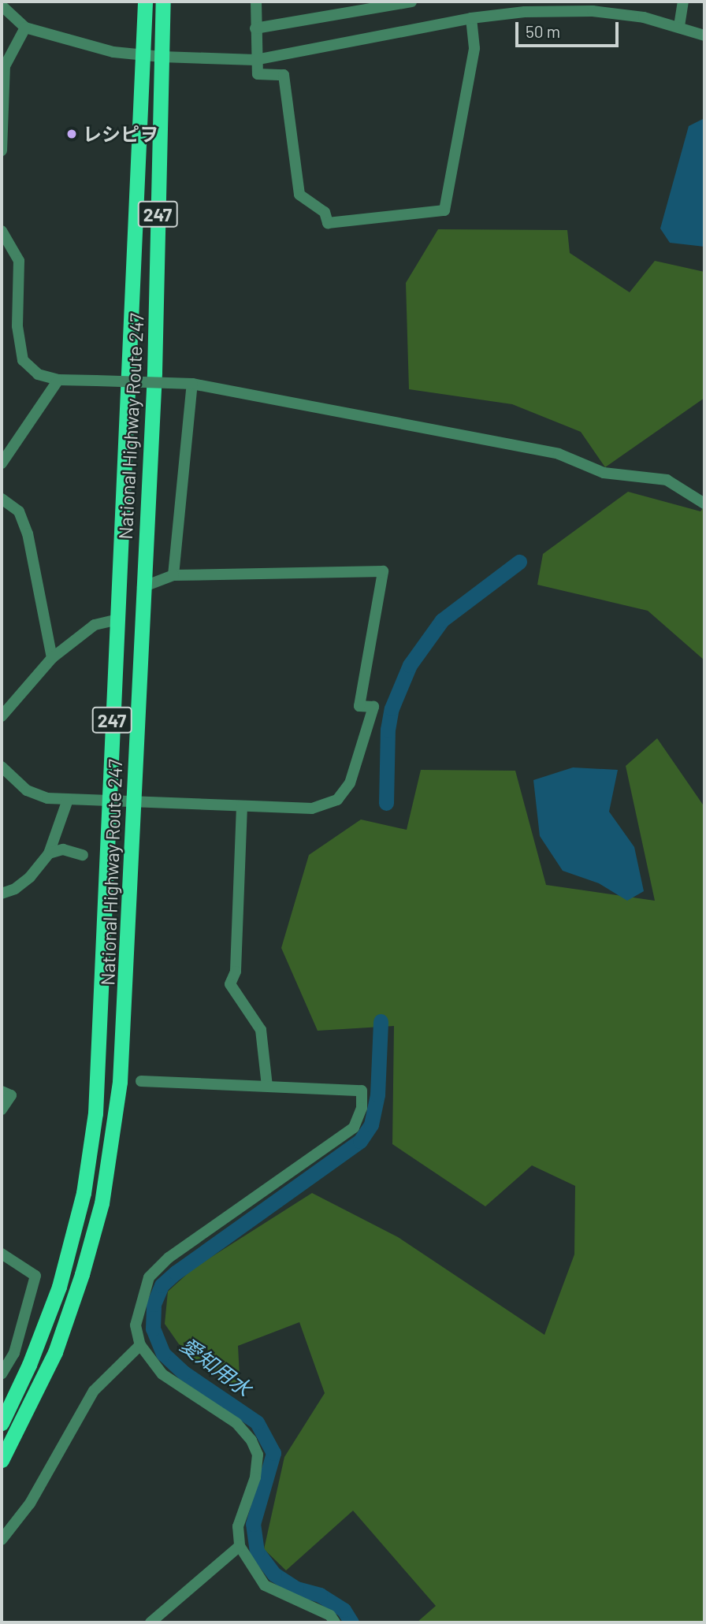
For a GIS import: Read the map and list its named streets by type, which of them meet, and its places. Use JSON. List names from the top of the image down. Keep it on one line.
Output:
{"streets":{"highway":["247","National Highway Route 247"]},"water":["愛知用水"],"places":["レシピヲ"],"scale_bar":"50 m"}
